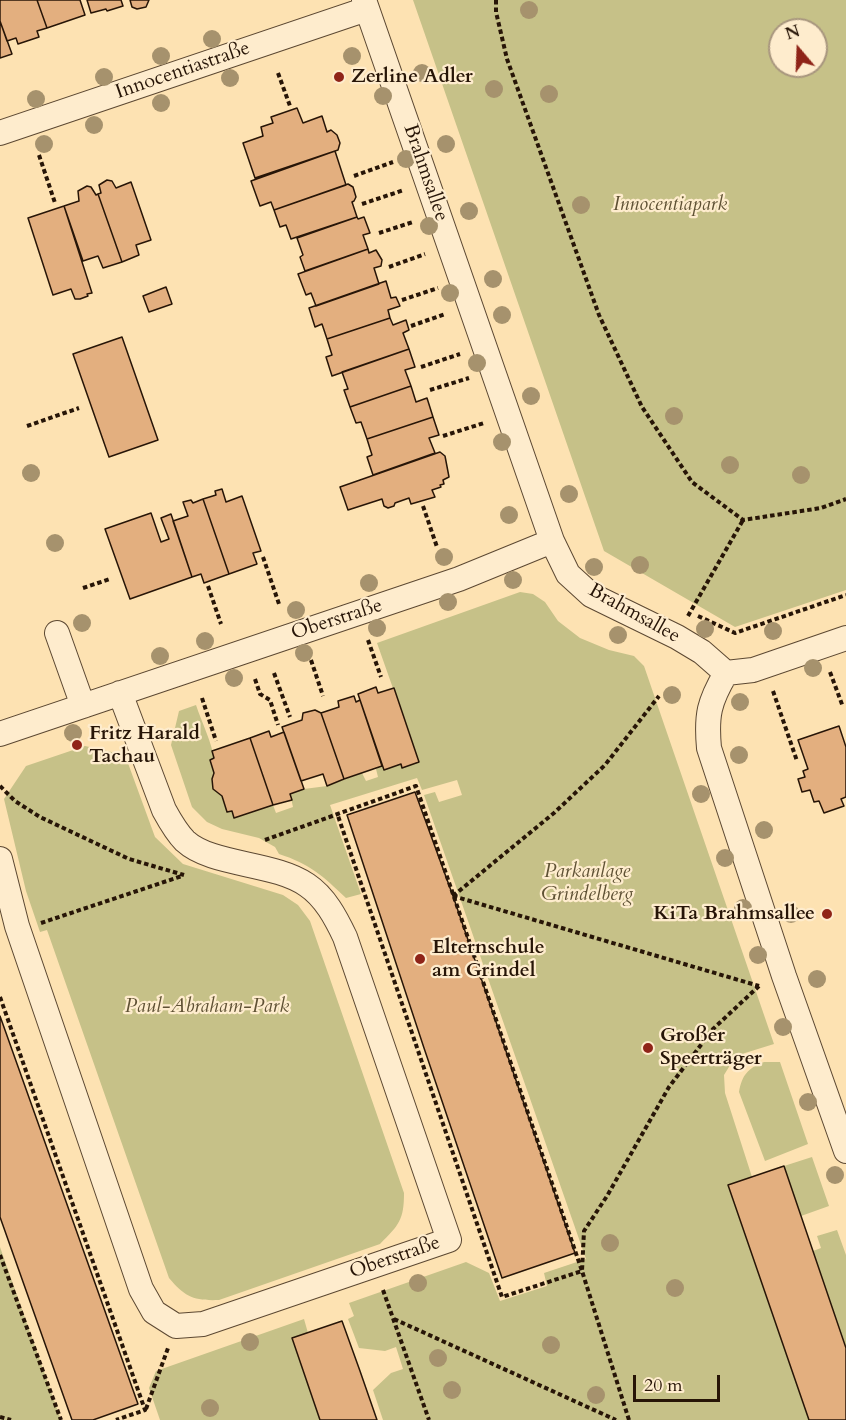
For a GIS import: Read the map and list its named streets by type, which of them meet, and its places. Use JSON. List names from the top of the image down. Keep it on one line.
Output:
{"streets":{"street":["Innocentiastraße","Brahmsallee","Oberstraße"]},"crossings":[["Innocentiastraße","Brahmsallee"],["Brahmsallee","Oberstraße"]],"parks":["Innocentiapark","Parkanlage Grindelberg","Paul-Abraham-Park"],"places":["Zerline Adler","Fritz Harald Tachau","KiTa Brahmsallee","Elternschule am Grindel","Großer Speerträger"],"scale_bar":"20 m","north":"top"}
